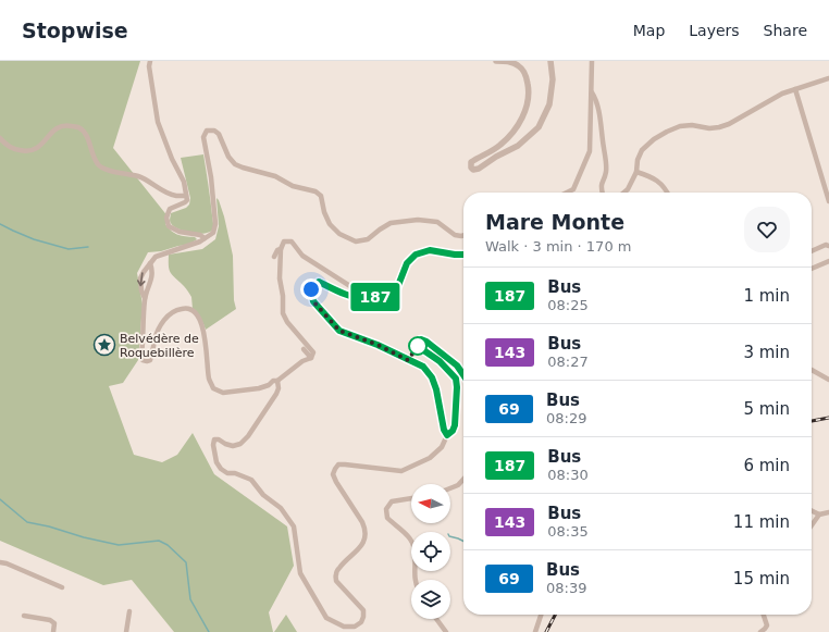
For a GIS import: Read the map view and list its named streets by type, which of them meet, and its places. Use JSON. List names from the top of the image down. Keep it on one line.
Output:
{"places":{"place":["Belvédère de Roquebillère"]},"lines":["bus line 187"],"north":"left","page":{"header":"Stopwise","nav":["Map","Layers","Share"],"on_map":"187","heading":["Mare Monte","Walk · 3 min · 170 m"],"list":[{"mark":"187","name":"Bus","note":"08:25","value":"1 min"},{"mark":"143","name":"Bus","note":"08:27","value":"3 min"},{"mark":"69","name":"Bus","note":"08:29","value":"5 min"},{"mark":"187","name":"Bus","note":"08:30","value":"6 min"},{"mark":"143","name":"Bus","note":"08:35","value":"11 min"},{"mark":"69","name":"Bus","note":"08:39","value":"15 min"}]}}
